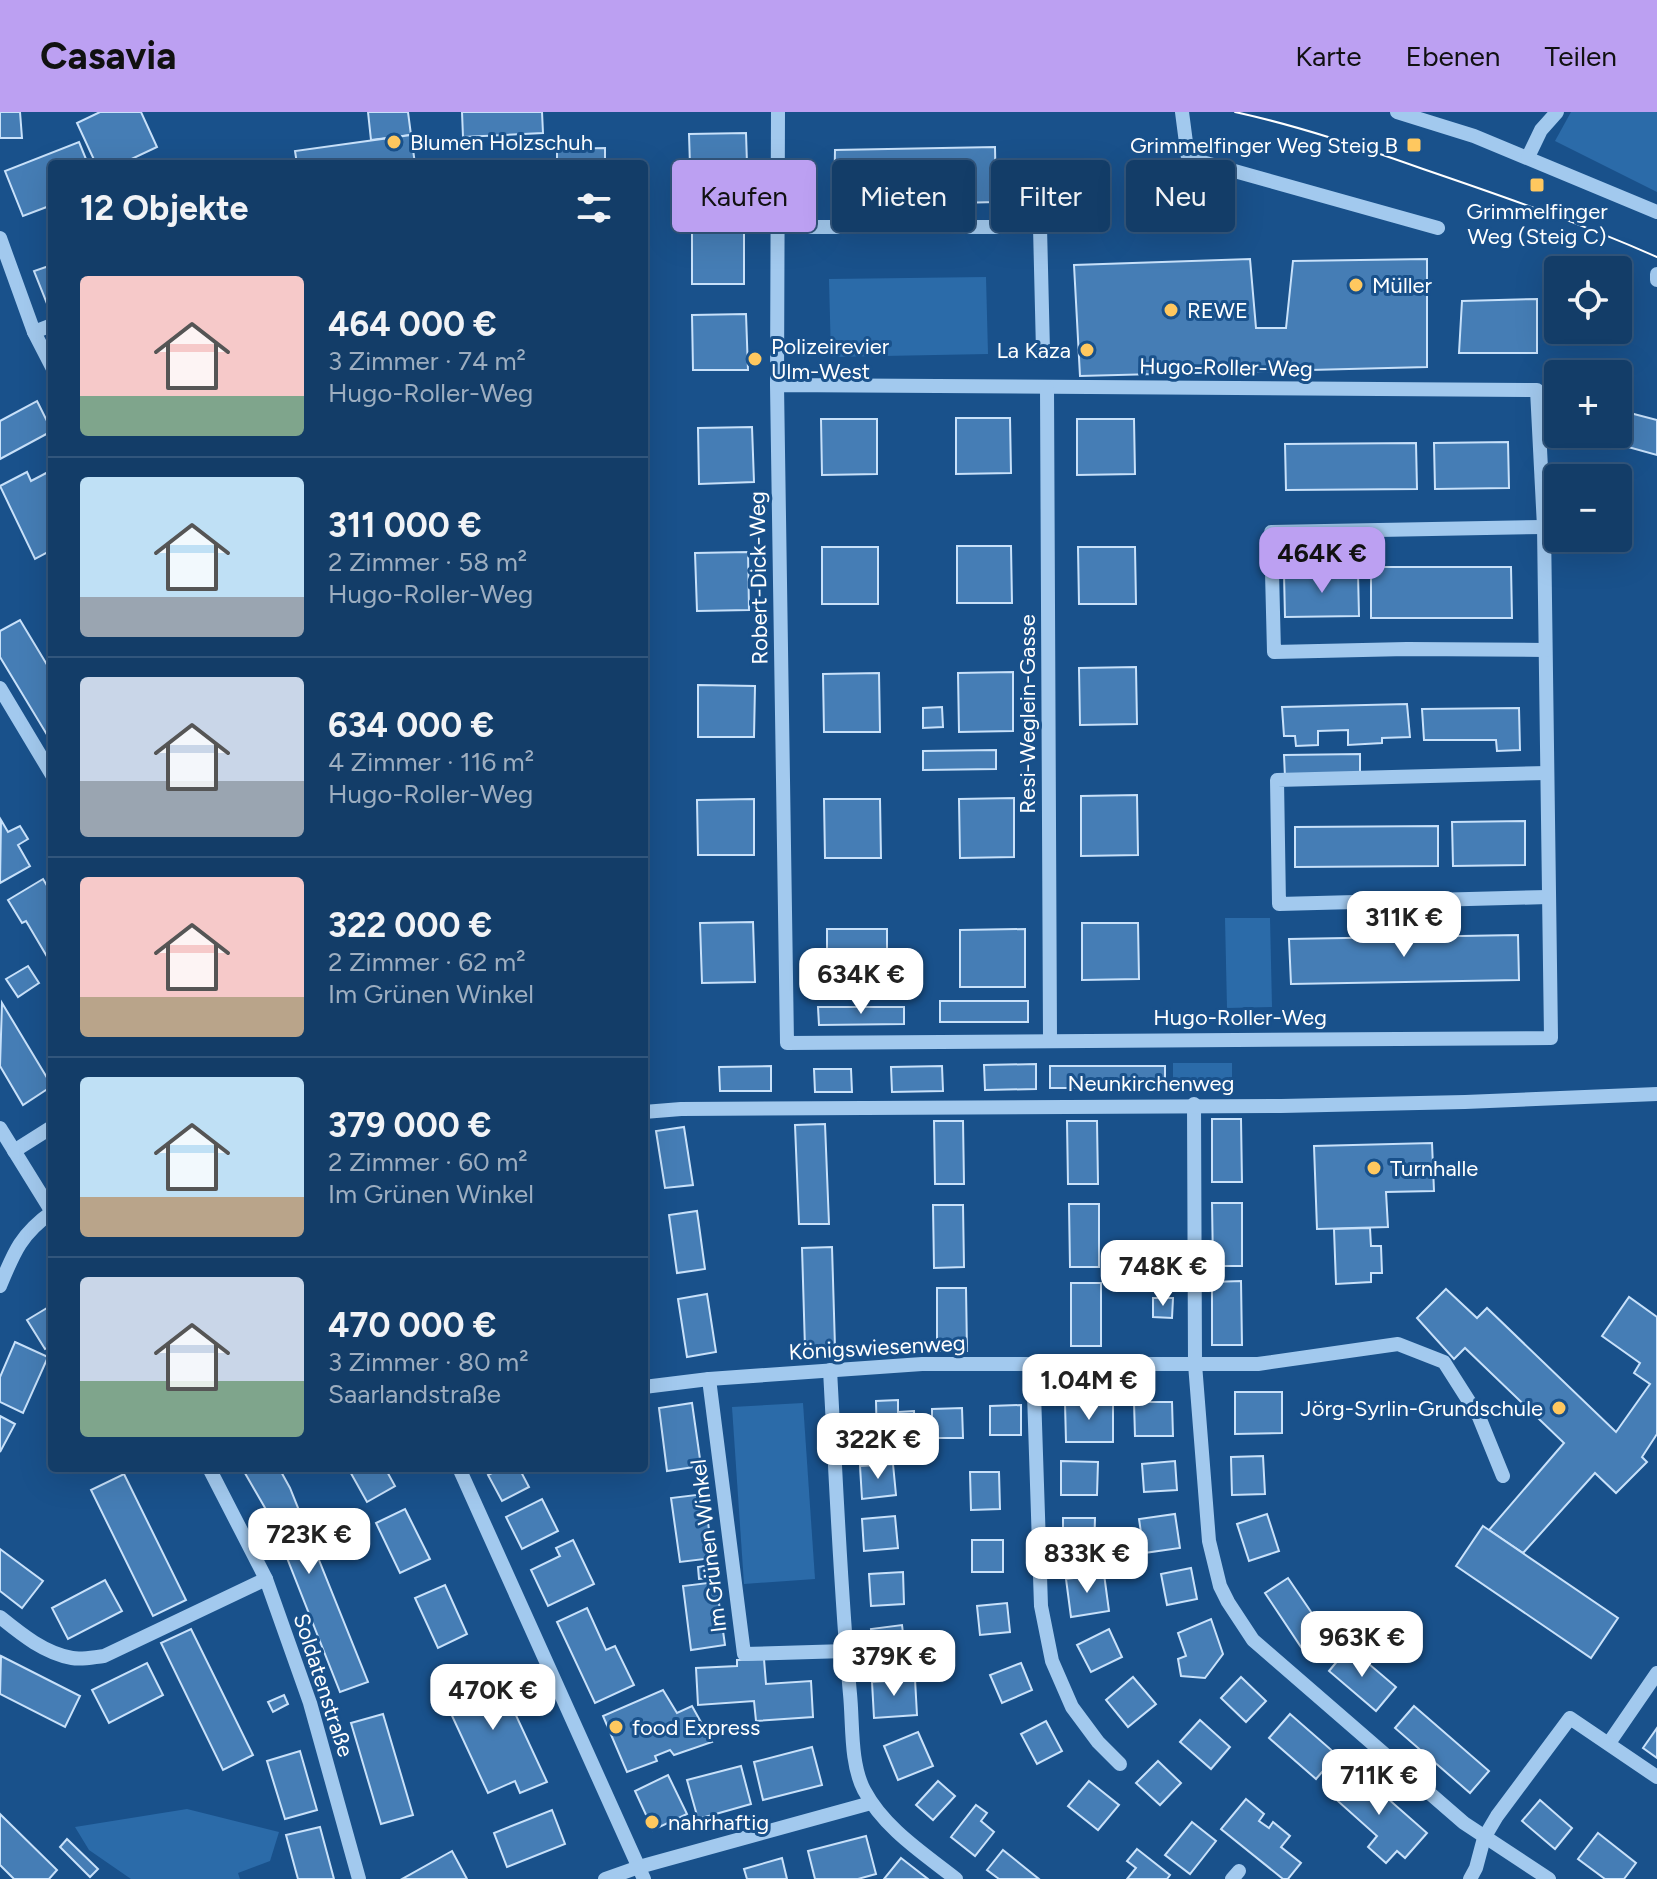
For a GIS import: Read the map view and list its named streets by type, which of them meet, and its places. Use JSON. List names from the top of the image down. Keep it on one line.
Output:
{"streets":{"street":["Hugo-Roller-Weg","Robert-Dick-Weg","Resi-Weglein-Gasse","Neunkirchenweg","Königswiesenweg","Im Grünen Winkel","Soldatenstraße"]},"crossings":[["Hugo-Roller-Weg","Robert-Dick-Weg"],["Hugo-Roller-Weg","Resi-Weglein-Gasse"],["Königswiesenweg","Im Grünen Winkel"]],"places":{"other":["Blumen Holzschuh","Müller","REWE","La Kaza","Polizeirevier Ulm-West","Turnhalle","Jörg-Syrlin-Grundschule","food Express","nahrhaftig"],"transit":["Grimmelfinger Weg Steig B","Grimmelfinger Weg (Steig C)"]},"page":{"header":"Casavia","nav":["Karte","Ebenen","Teilen"],"chip":["Kaufen","Mieten","Filter","Neu"],"heading":"12 Objekte","map_buttons":["+","−"],"list":[{"name":"464 000 €","note":"3 Zimmer · 74 m² · Hugo-Roller-Weg"},{"name":"311 000 €","note":"2 Zimmer · 58 m² · Hugo-Roller-Weg"},{"name":"634 000 €","note":"4 Zimmer · 116 m² · Hugo-Roller-Weg"},{"name":"322 000 €","note":"2 Zimmer · 62 m² · Im Grünen Winkel"},{"name":"379 000 €","note":"2 Zimmer · 60 m² · Im Grünen Winkel"},{"name":"470 000 €","note":"3 Zimmer · 80 m² · Saarlandstraße"}],"price":["464K €","311K €","634K €","748K €","1.04M €","322K €","723K €","833K €","963K €","379K €","470K €","711K €"]}}
